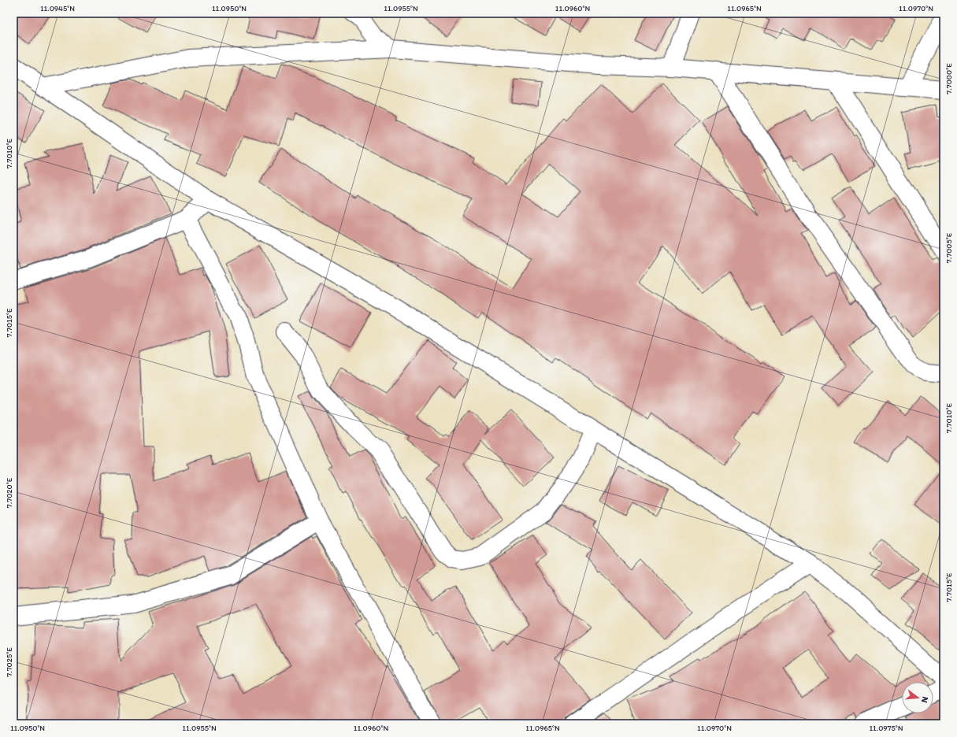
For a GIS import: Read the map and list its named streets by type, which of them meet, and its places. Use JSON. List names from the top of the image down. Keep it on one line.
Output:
{"north":"right","coordinates":["11.0945°N","11.0950°N","11.0955°N","11.0960°N","11.0965°N","11.0970°N","7.7000°E","7.7010°E","7.7005°E","7.7015°E","7.7020°E","7.7025°E","11.0975°N"]}
